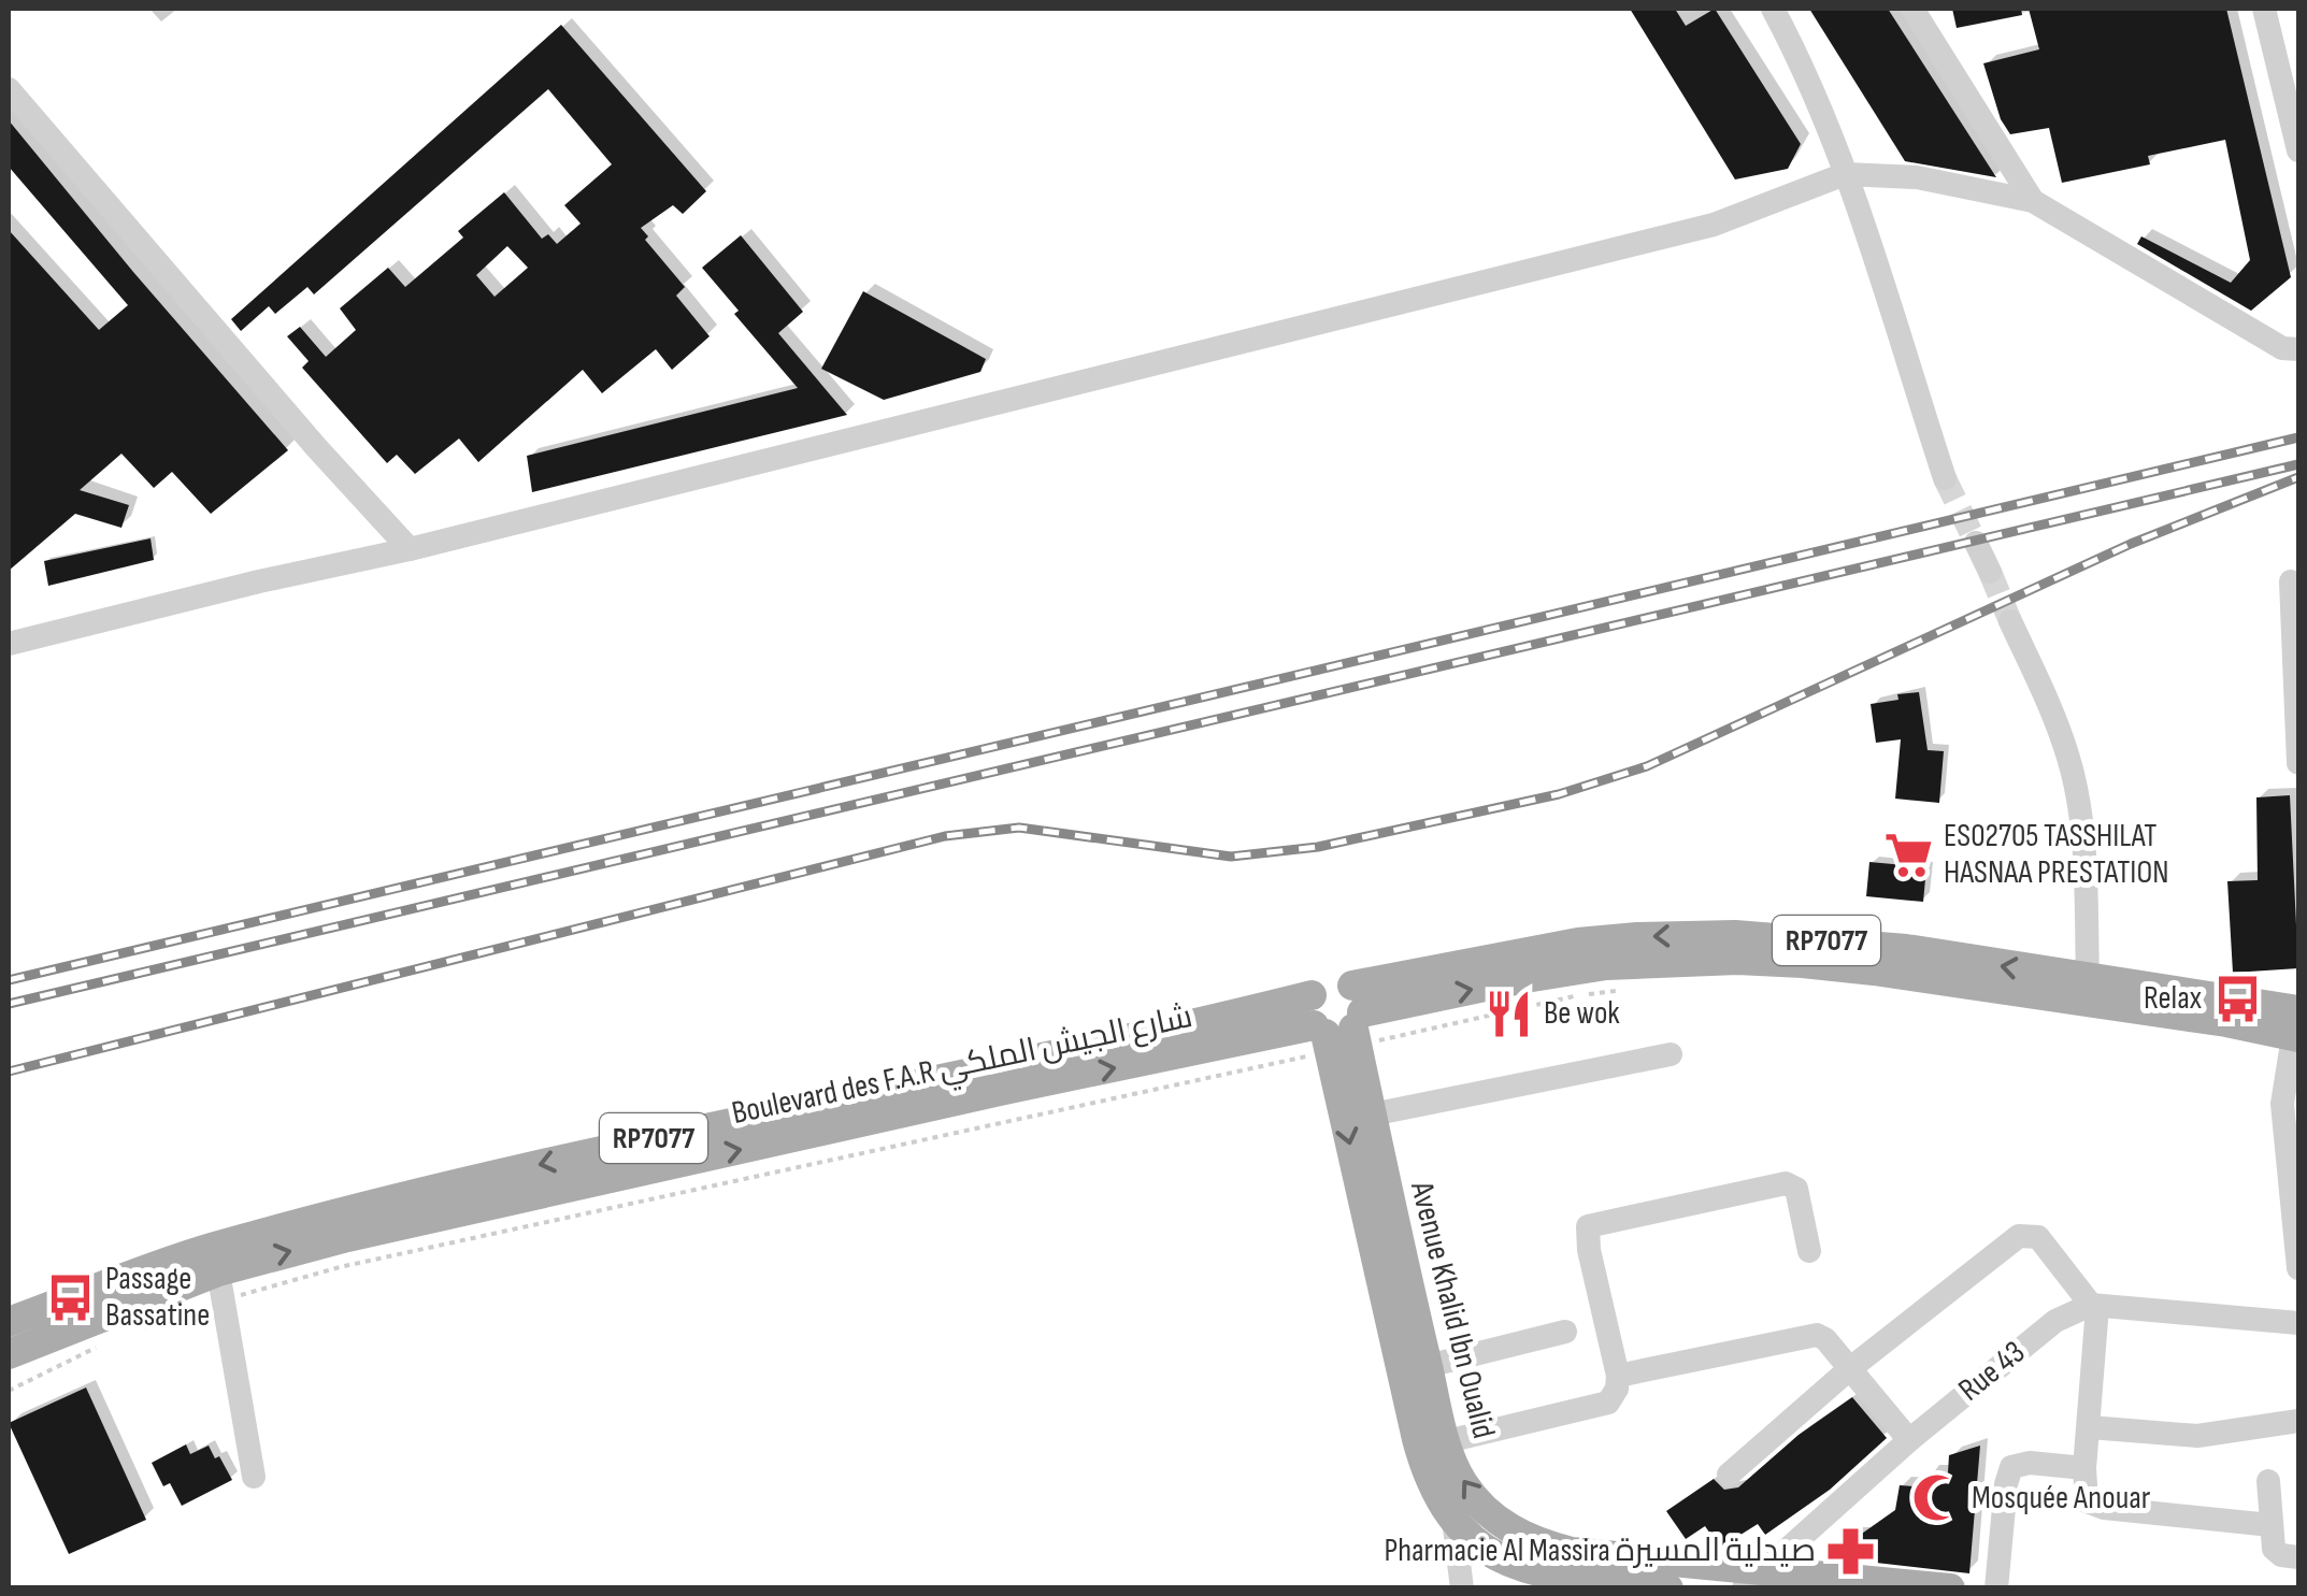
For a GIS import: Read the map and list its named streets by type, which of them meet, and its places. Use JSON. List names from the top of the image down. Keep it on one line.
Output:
{"streets":{"main road":["RP7077","Boulevard des F.A.R شارع الجيش الملكي","Avenue Khalid Ibn Oualid"],"street":["Rue 43"]},"crossings":[["Boulevard des F.A.R شارع الجيش الملكي","Avenue Khalid Ibn Oualid"],["Avenue Khalid Ibn Oualid","Rue 43"]],"places":{"supermarket":["ES02705 TASSHILAT HASNAA PRESTATION"],"bus stop":["Relax","Passage Bassatine"],"restaurant":["Be wok"],"mosque":["Mosquée Anouar"],"pharmacy":["Pharmacie Al Massira صيدلية المسيرة"]}}
